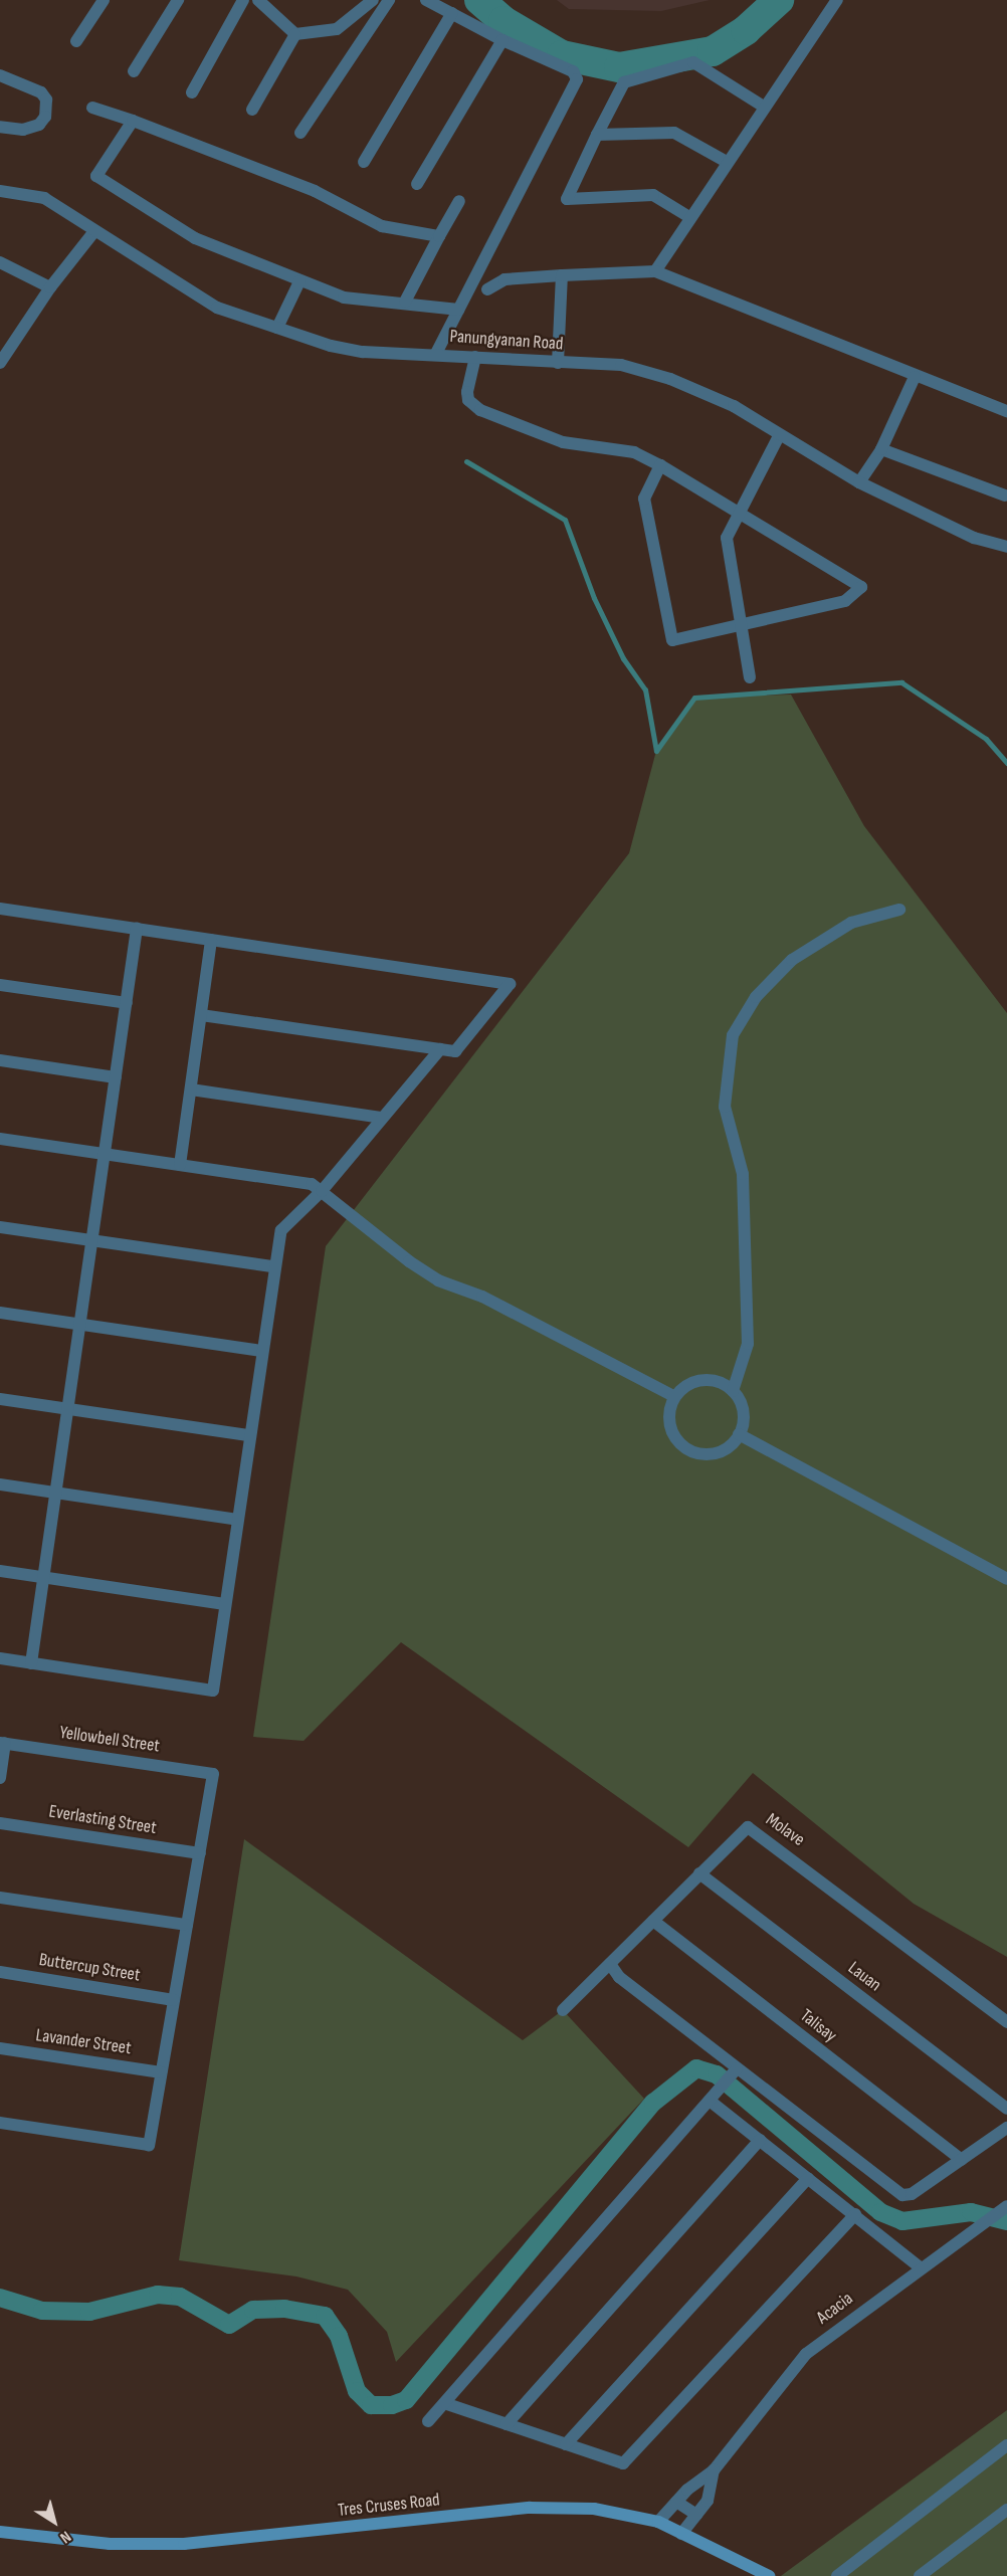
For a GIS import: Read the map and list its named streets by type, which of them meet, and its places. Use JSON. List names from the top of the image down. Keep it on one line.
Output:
{"streets":{"main road":["Tres Cruses Road"],"street":["Panungyanan Road","Yellowbell Street","Everlasting Street","Molave","Buttercup Street","Lauan","Talisay","Lavander Street","Acacia"]},"crossings":[["Yellowbell Street","Everlasting Street"],["Molave","Lauan"],["Molave","Talisay"],["Acacia","Tres Cruses Road"]],"north":"bottom right"}
